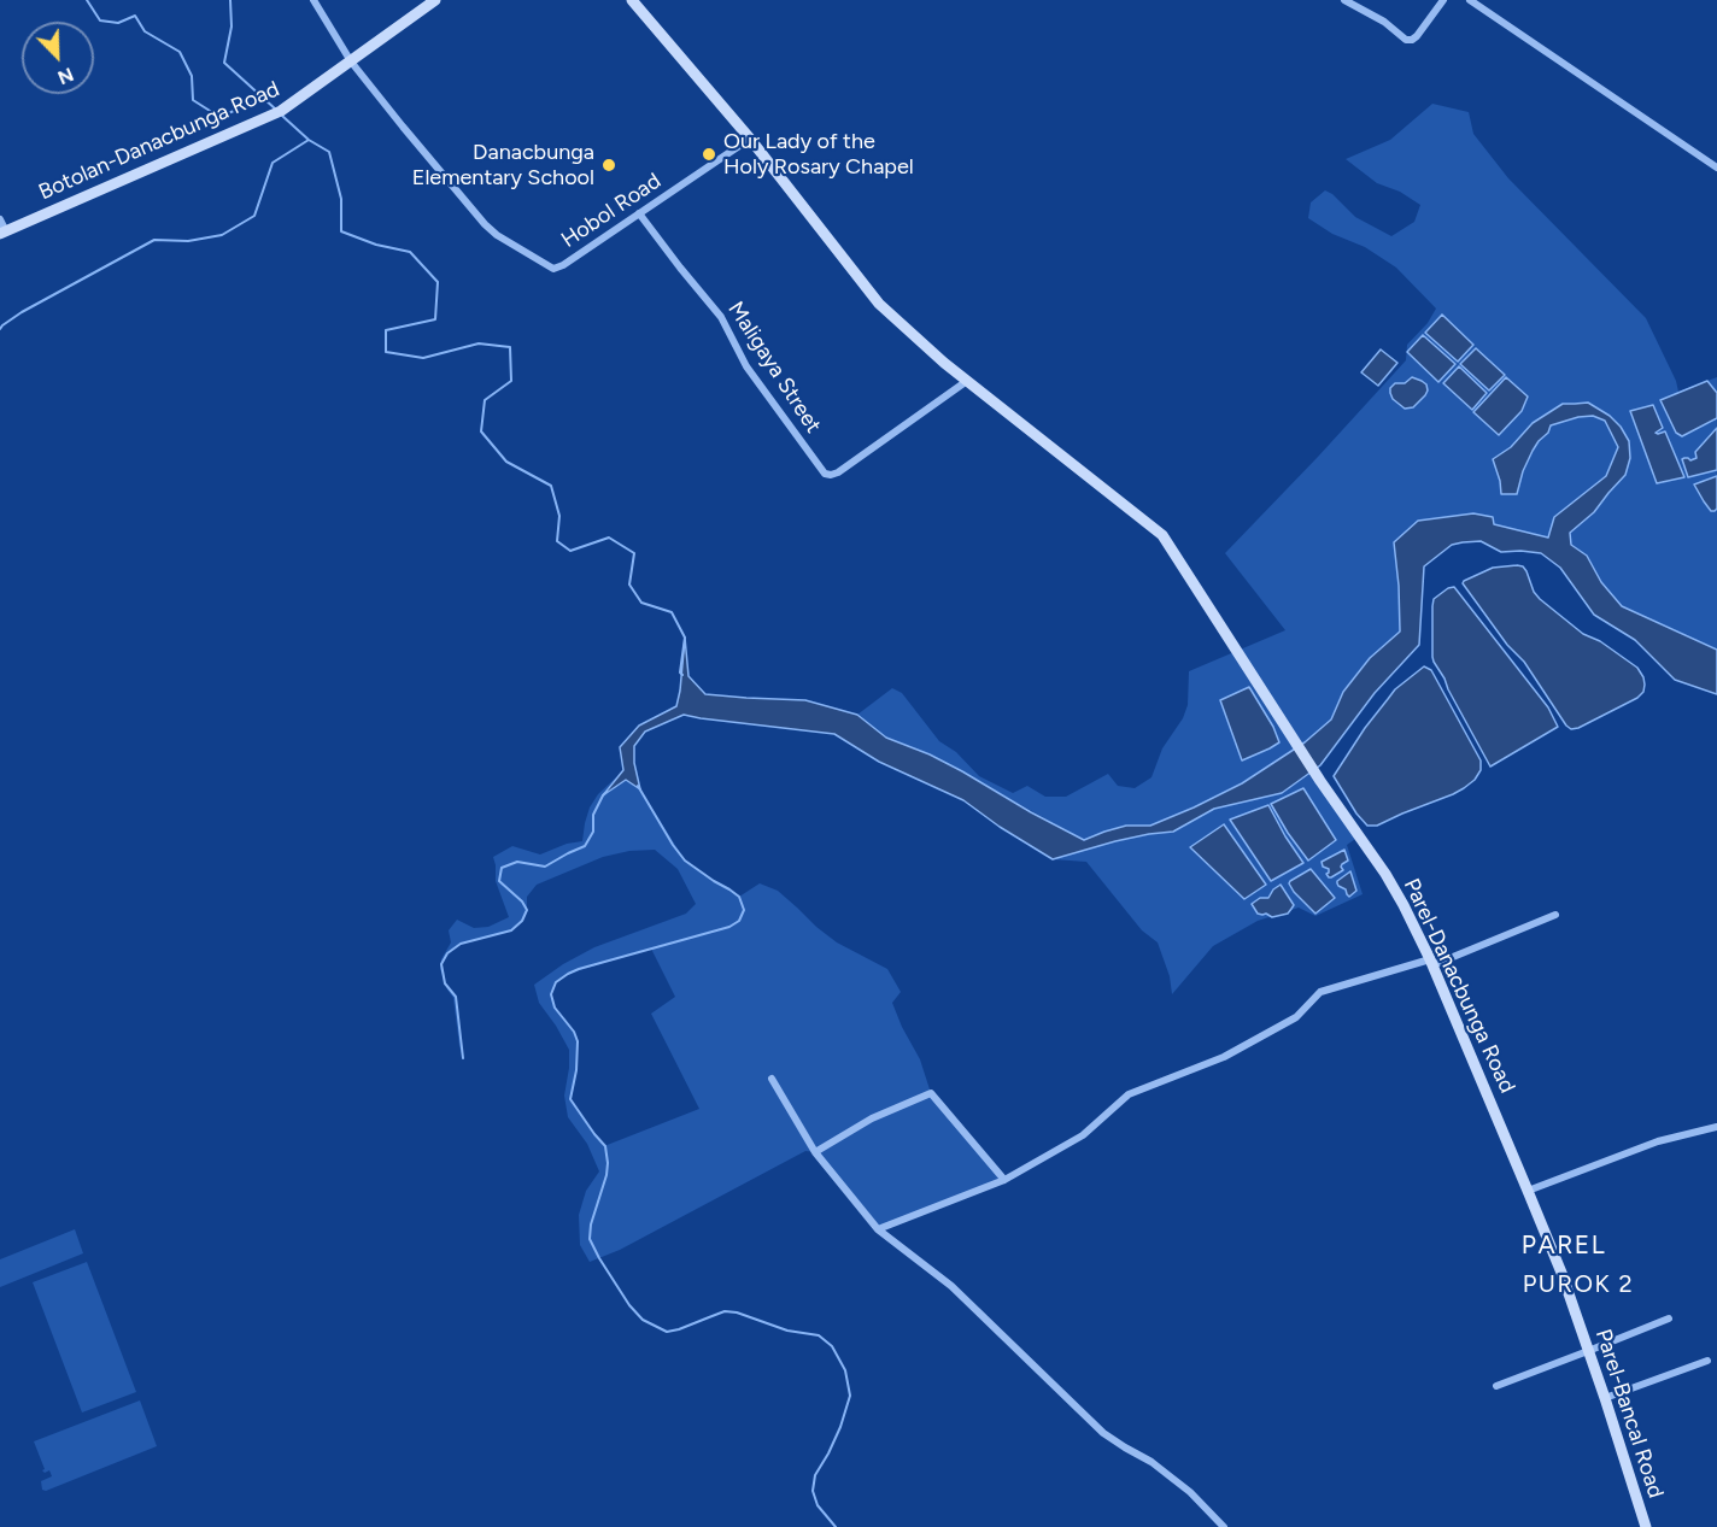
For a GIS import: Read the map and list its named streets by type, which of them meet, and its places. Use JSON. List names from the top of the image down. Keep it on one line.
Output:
{"streets":{"main road":["Botolan-Danacbunga Road","Parel-Danacbunga Road","Parel-Bancal Road"],"street":["Hobol Road","Maligaya Street"]},"crossings":[["Botolan-Danacbunga Road","Hobol Road"],["Hobol Road","Maligaya Street"],["Hobol Road","Parel-Danacbunga Road"],["Maligaya Street","Parel-Danacbunga Road"],["Parel-Danacbunga Road","Parel-Bancal Road"]],"districts":["PAREL","PUROK 2"],"places":["Our Lady of the Holy Rosary Chapel","Danacbunga Elementary School"],"north":"bottom right"}
